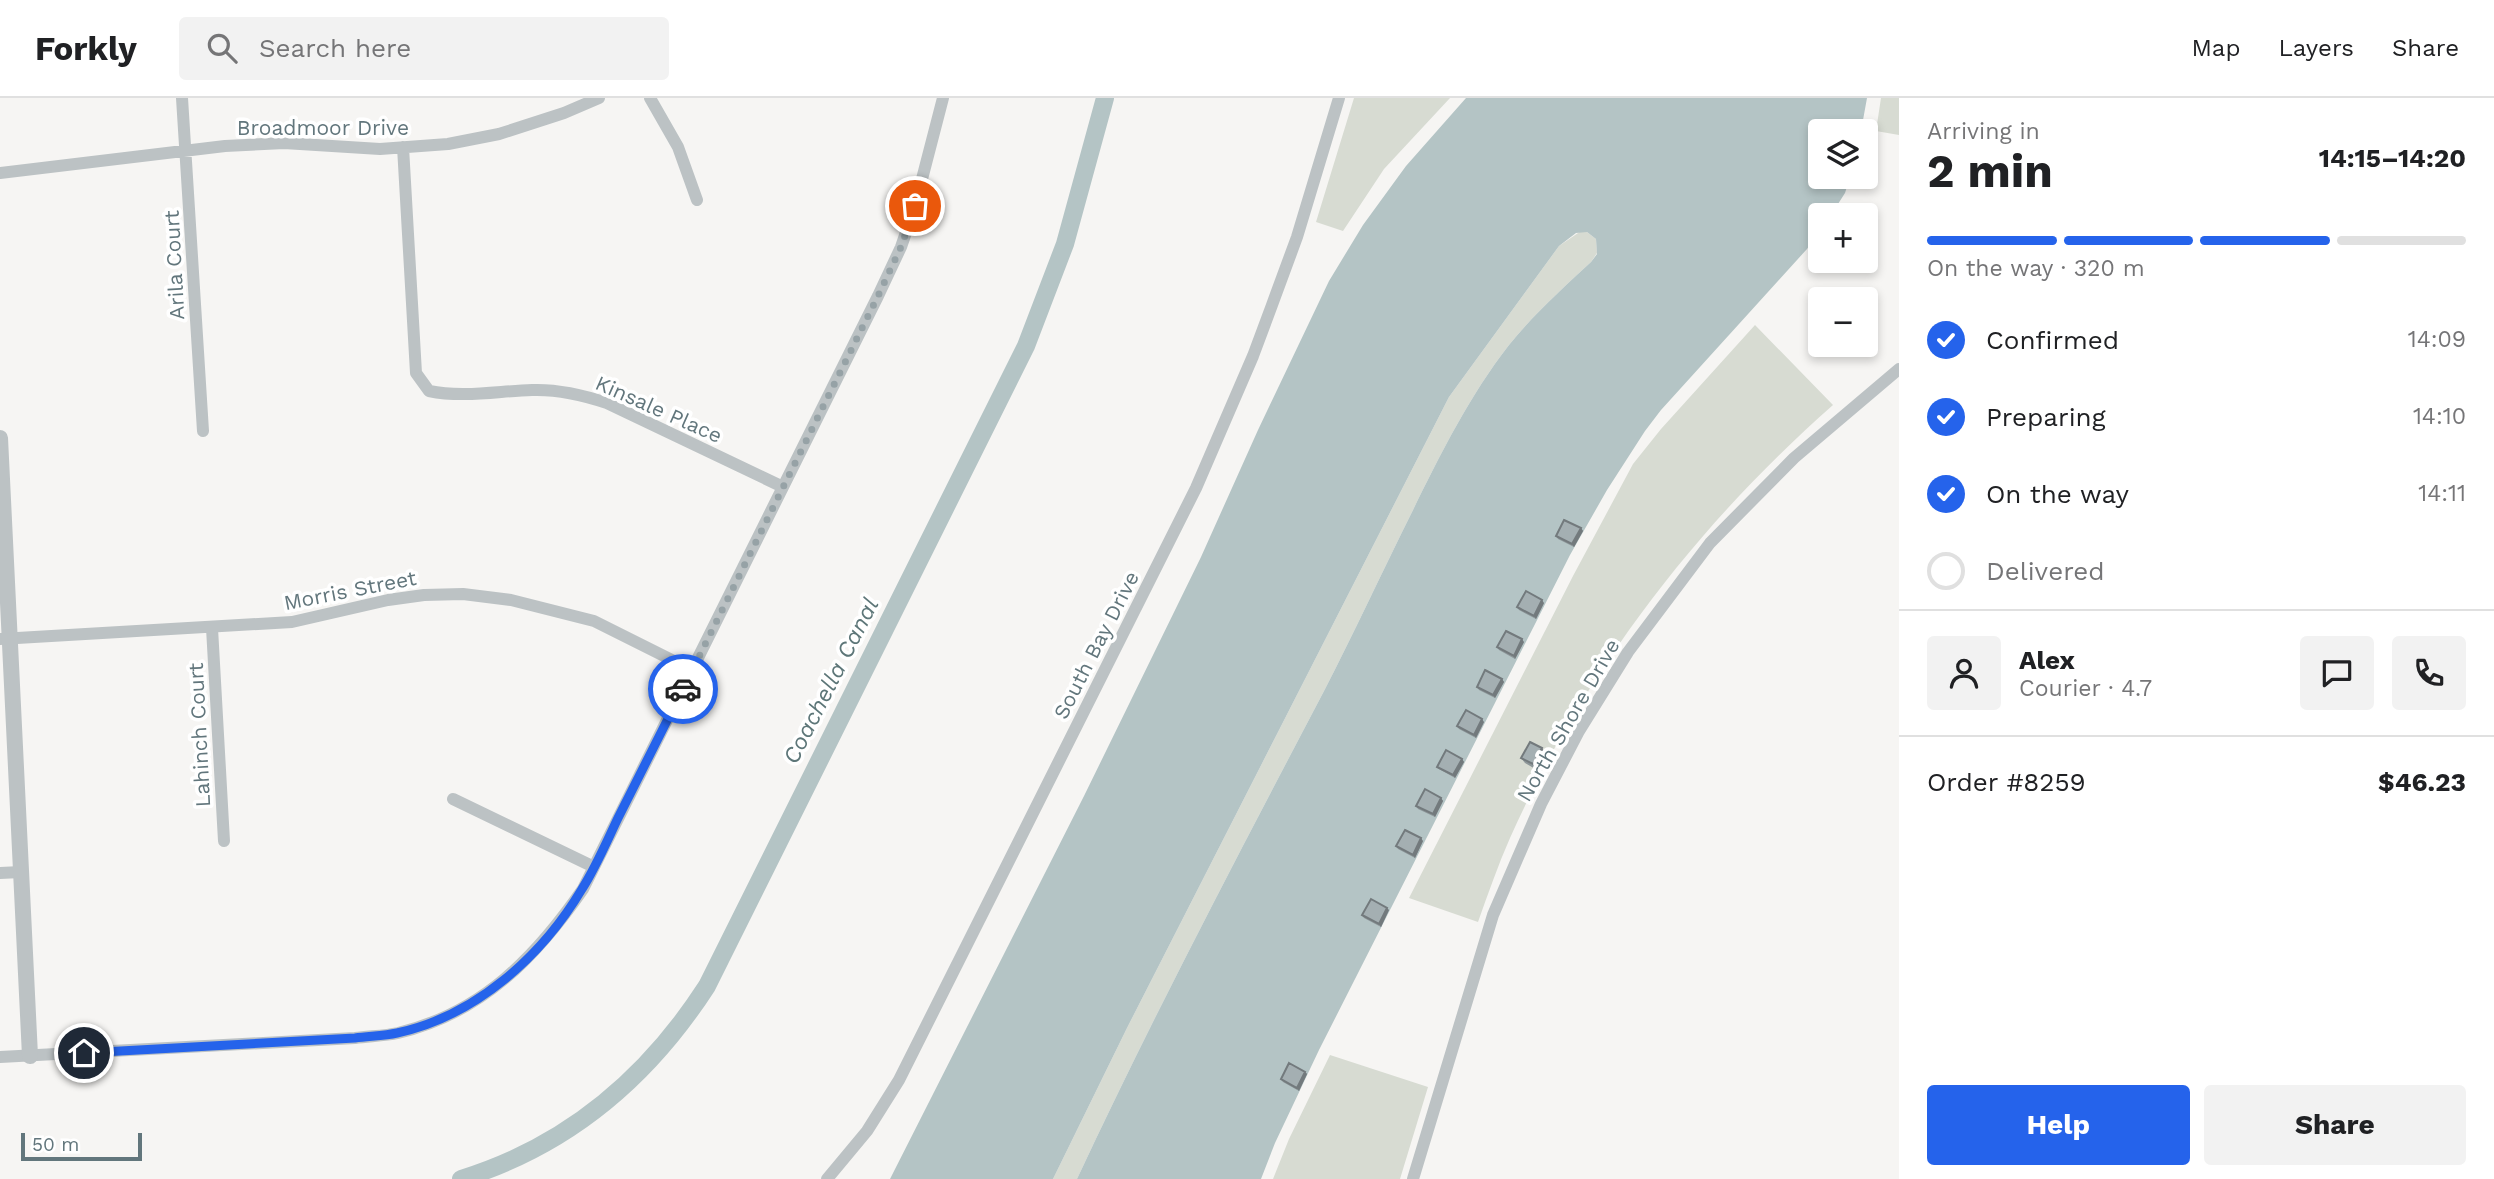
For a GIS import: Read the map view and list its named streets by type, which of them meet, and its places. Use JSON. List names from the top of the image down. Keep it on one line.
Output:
{"streets":{"street":["Broadmoor Drive","Arila Court","Kinsale Place","Morris Street","South Bay Drive","North Shore Drive","Lahinch Court"]},"crossings":[["Broadmoor Drive","Arila Court"],["Broadmoor Drive","Kinsale Place"],["Morris Street","Lahinch Court"]],"water":["Coachella Canal"],"scale_bar":"50 m","page":{"header":"Forkly","search":"Search here","nav":["Map","Layers","Share"],"heading":["2 min","Arriving in","14:15–14:20"],"panel":["Alex","Courier · 4.7","Order #8259","$46.23"],"map_buttons":["+","−"],"bar":"On the way · 320 m","list":[["Confirmed","14:09"],["Preparing","14:10"],["On the way","14:11"],"Delivered"],"buttons":["Help","Share"],"scale":"50 m"}}
